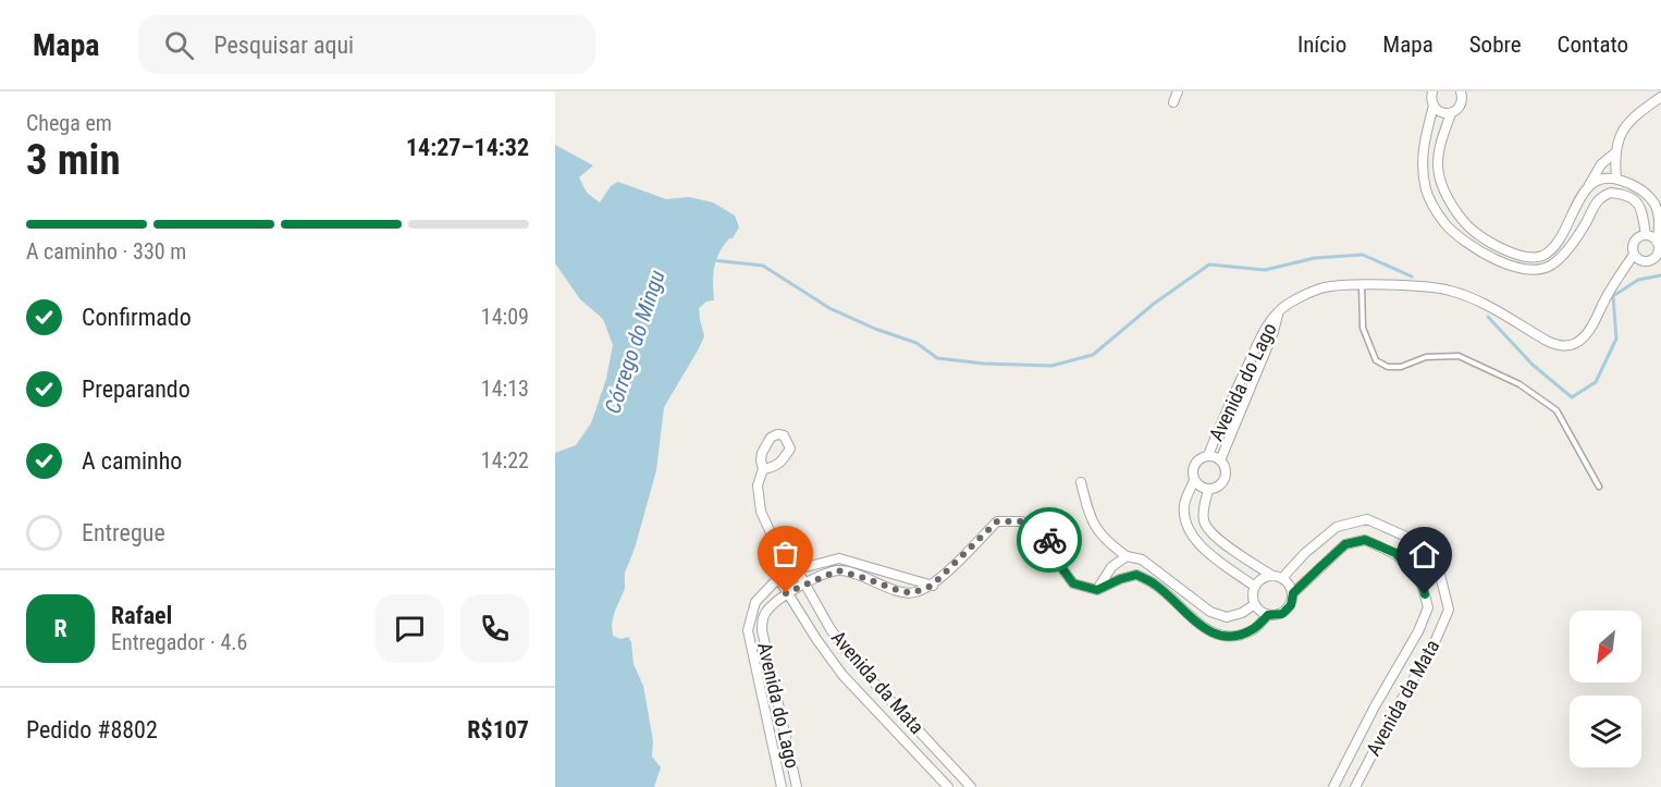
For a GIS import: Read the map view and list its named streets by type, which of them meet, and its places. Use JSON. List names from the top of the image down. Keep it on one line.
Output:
{"streets":{"street":["Avenida do Lago","Avenida da Mata"]},"crossings":[["Avenida do Lago","Avenida da Mata"]],"water":["Córrego do Mingu"],"north":"bottom left","page":{"header":"Mapa","search":"Pesquisar aqui","nav":["Início","Mapa","Sobre","Contato"],"heading":["3 min","Chega em","14:27–14:32"],"panel":["Rafael","Entregador · 4.6","Pedido #8802","R$107"],"bar":"A caminho · 330 m","list":[["Confirmado","14:09"],["Preparando","14:13"],["A caminho","14:22"],"Entregue"],"round":"R"}}
